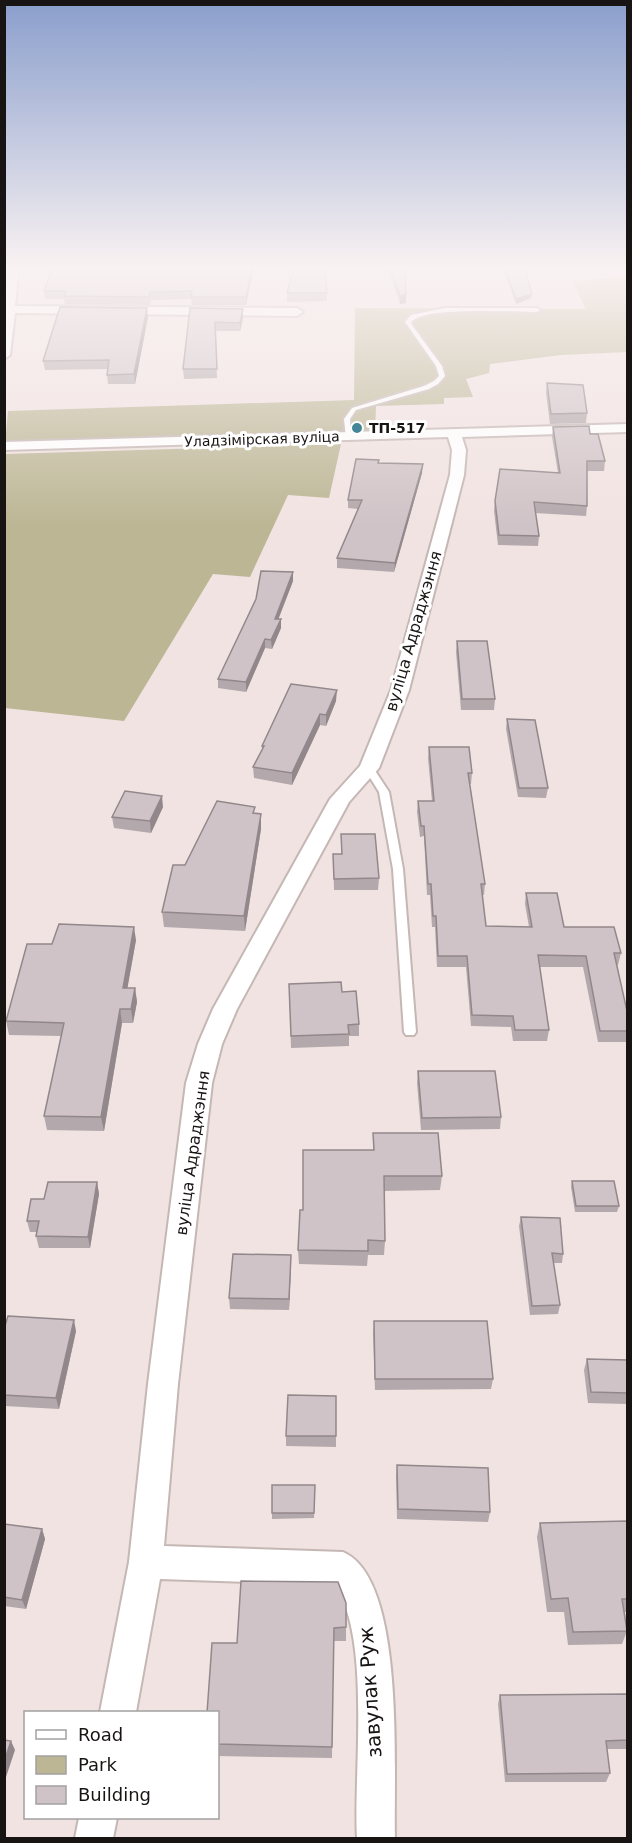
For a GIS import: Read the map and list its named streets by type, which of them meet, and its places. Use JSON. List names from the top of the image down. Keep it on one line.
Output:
{"streets":{"street":["Уладзімірская вуліца","вуліца Адраджэння","завулак Руж"]},"crossings":[["Уладзімірская вуліца","вуліца Адраджэння"],["вуліца Адраджэння","завулак Руж"]],"places":["ТП-517"],"legend":["Road","Park","Building"]}
